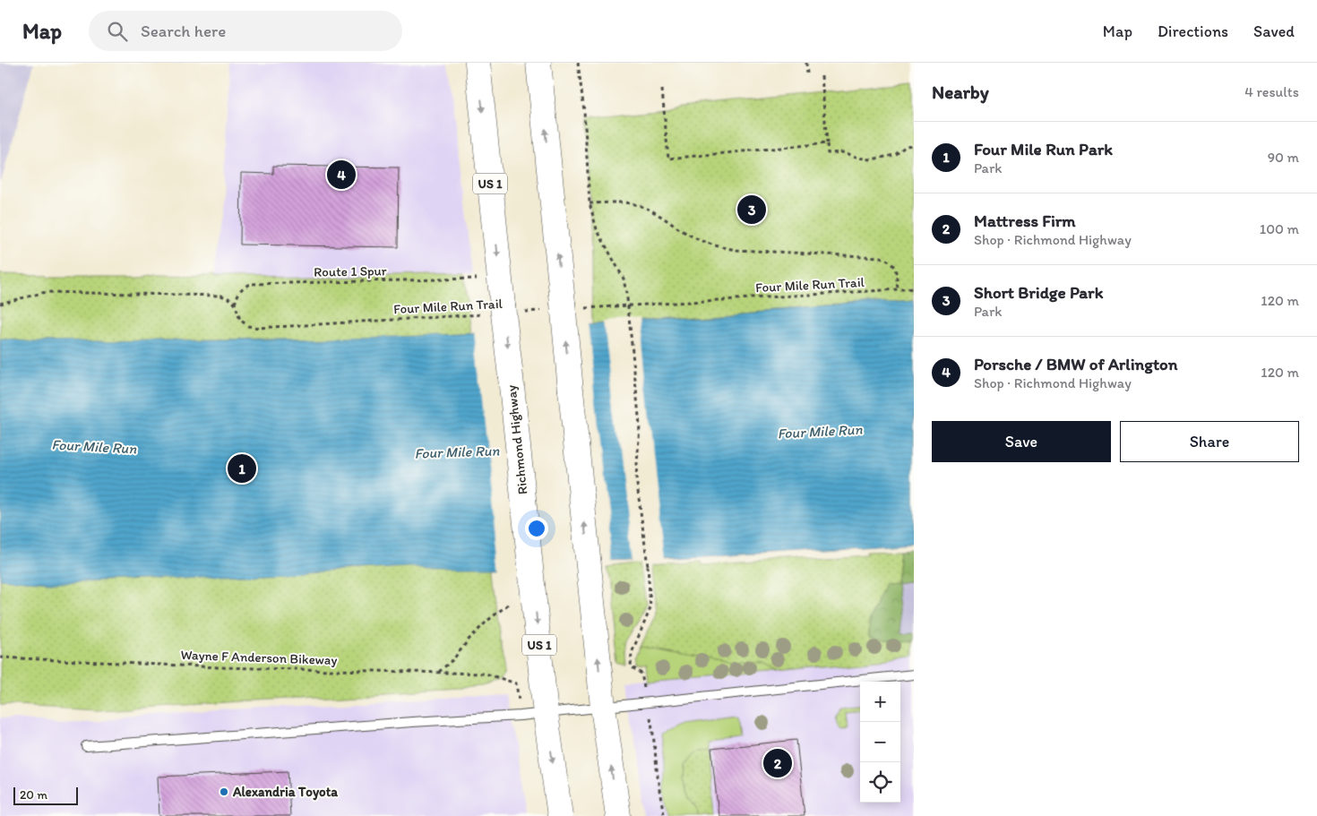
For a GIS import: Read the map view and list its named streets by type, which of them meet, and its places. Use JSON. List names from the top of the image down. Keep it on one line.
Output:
{"streets":{"highway":["US 1","Richmond Highway"],"path":["Route 1 Spur","Four Mile Run Trail","Wayne F Anderson Bikeway"]},"crossings":[["Route 1 Spur","Four Mile Run Trail"],["Four Mile Run Trail","Richmond Highway"]],"water":["Four Mile Run"],"places":["Alexandria Toyota"],"scale_bar":"20 m","page":{"header":"Map","search":"Search here","nav":["Map","Directions","Saved"],"heading":["Nearby","4 results"],"list":[{"mark":"1","name":"Four Mile Run Park","note":"Park","value":"90 m"},{"mark":"2","name":"Mattress Firm","note":"Shop · Richmond Highway","value":"100 m"},{"mark":"3","name":"Short Bridge Park","note":"Park","value":"120 m"},{"mark":"4","name":"Porsche / BMW of Arlington","note":"Shop · Richmond Highway","value":"120 m"}],"pins":["4","3","1","2"],"buttons":["Save","Share"],"map_buttons":["+","−"],"scale":"20 m"}}
